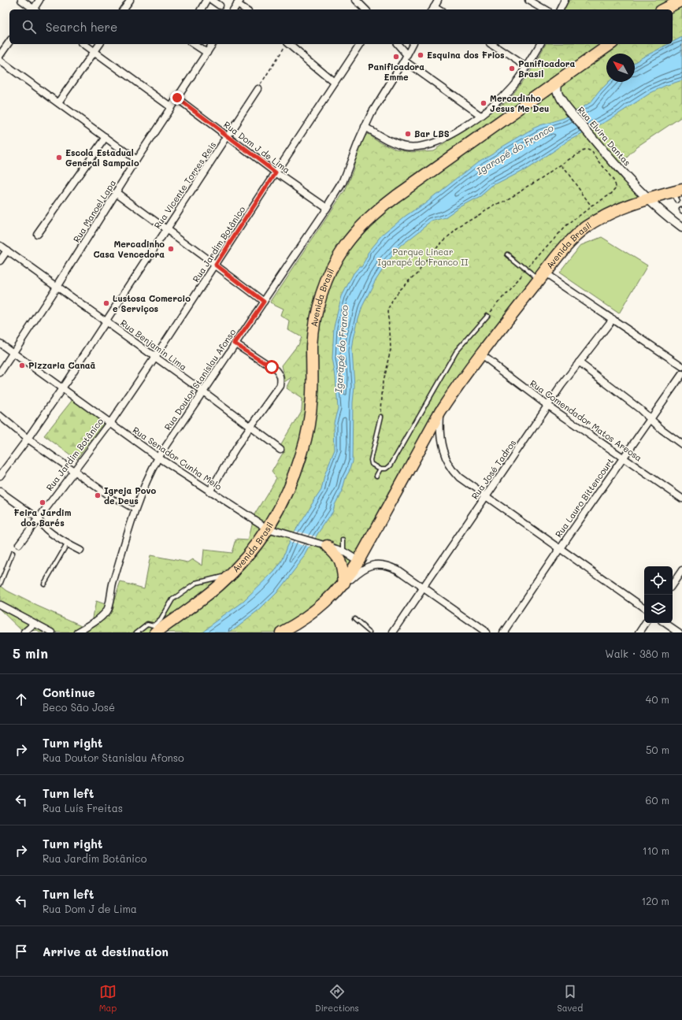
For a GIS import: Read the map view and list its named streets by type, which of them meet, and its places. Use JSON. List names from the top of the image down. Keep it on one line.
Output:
{"streets":{"highway":["Avenida Brasil"],"street":["Rua Elvira Dantas","Rua Dom J de Lima","Rua Vicente Torres Reis","Rua Manoel Lapa","Rua Jardim Botânico","Rua Benjamin Lima","Rua Doutor Stanislau Afonso","Rua Comendador Matos Areosa","Rua Senador Cunha Melo","Rua José Tadros","Rua Lauro Bittencourt"]},"crossings":[["Rua Elvira Dantas","Avenida Brasil"],["Rua Dom J de Lima","Rua Vicente Torres Reis"],["Rua Dom J de Lima","Rua Manoel Lapa"],["Rua Dom J de Lima","Rua Jardim Botânico"],["Rua Dom J de Lima","Rua Doutor Stanislau Afonso"],["Rua Vicente Torres Reis","Rua Benjamin Lima"],["Rua Vicente Torres Reis","Rua Senador Cunha Melo"],["Rua Manoel Lapa","Rua Benjamin Lima"],["Rua Manoel Lapa","Rua Senador Cunha Melo"],["Rua Jardim Botânico","Rua Benjamin Lima"],["Rua Jardim Botânico","Rua Senador Cunha Melo"],["Avenida Brasil","Rua Comendador Matos Areosa"],["Avenida Brasil","Rua Senador Cunha Melo"],["Rua Benjamin Lima","Rua Doutor Stanislau Afonso"],["Rua Doutor Stanislau Afonso","Rua Senador Cunha Melo"],["Rua Comendador Matos Areosa","Rua José Tadros"],["Rua Comendador Matos Areosa","Rua Lauro Bittencourt"]],"water":["Igarapé do Franco"],"parks":["Parque Linear Igarapé do Franco II"],"places":["Esquina dos Frios","Panificadora Emme","Panificadora Brasil","Mercadinho Jesus Me Deu","Bar LBS","Escola Estadual General Sampaio","Mercadinho Casa Vencedora","Lustosa Comercio e Serviços","Pizzaria Canaã","Igreja Povo de Deus","Feira Jardim dos Barés"],"north":"top left","page":{"search":"Search here","heading":["5 min","Walk · 380 m"],"list":[["Continue","Beco São José","40 m"],["Turn right","Rua Doutor Stanislau Afonso","50 m"],["Turn left","Rua Luís Freitas","60 m"],["Turn right","Rua Jardim Botânico","110 m"],["Turn left","Rua Dom J de Lima","120 m"],"Arrive at destination"],"nav":["Map","Directions","Saved"]}}
